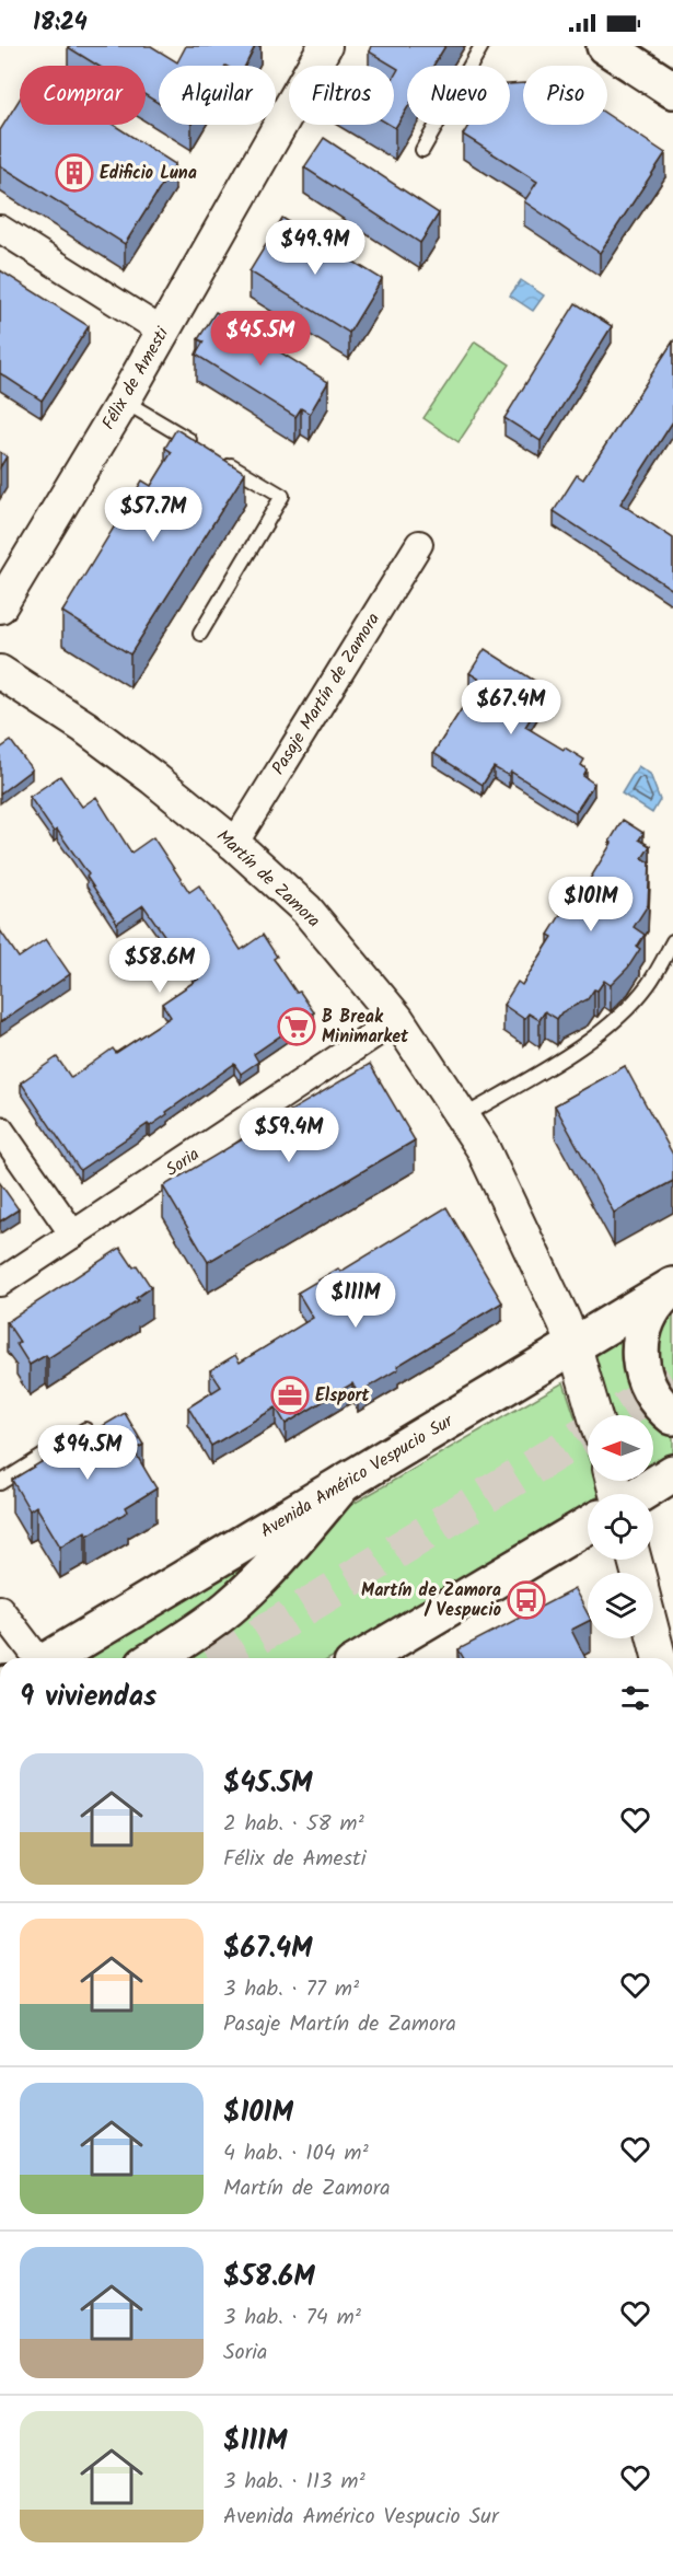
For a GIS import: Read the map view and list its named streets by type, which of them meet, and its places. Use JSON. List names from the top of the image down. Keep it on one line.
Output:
{"streets":{"main road":["Avenida Américo Vespucio Sur"],"street":["Félix de Amesti","Pasaje Martín de Zamora","Martín de Zamora","Soria"]},"crossings":[["Pasaje Martín de Zamora","Martín de Zamora"],["Martín de Zamora","Soria"],["Martín de Zamora","Avenida Américo Vespucio Sur"]],"places":{"building":["Edificio Luna"],"supermarket":["B Break Minimarket"],"office":["Elsport"],"bus stop":["Martín de Zamora / Vespucio"]},"north":"left","page":{"status":"18:24","chip":["Comprar","Alquilar","Filtros","Nuevo","Piso"],"price":["$49.9M","$45.5M","$57.7M","$67.4M","$101M","$58.6M","$59.4M","$111M","$94.5M"],"heading":"9 viviendas","list":[{"name":"$45.5M","note":"2 hab. · 58 m² · Félix de Amesti"},{"name":"$67.4M","note":"3 hab. · 77 m² · Pasaje Martín de Zamora"},{"name":"$101M","note":"4 hab. · 104 m² · Martín de Zamora"},{"name":"$58.6M","note":"3 hab. · 74 m² · Soria"},{"name":"$111M","note":"3 hab. · 113 m² · Avenida Américo Vespucio Sur"}]}}
